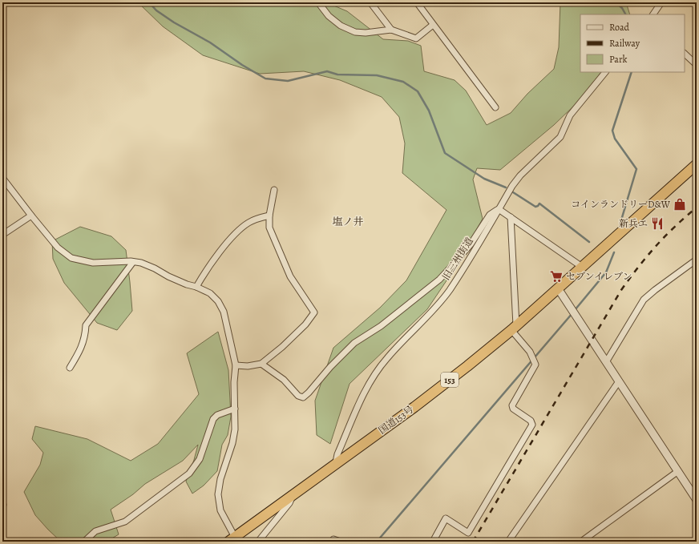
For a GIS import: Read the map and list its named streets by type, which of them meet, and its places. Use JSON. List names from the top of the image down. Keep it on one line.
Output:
{"streets":{"highway":["153","国道153号"],"street":["旧三州街道"]},"crossings":[["旧三州街道","国道153号"],["153","国道153号"]],"districts":["塩ノ井"],"places":{"shop":["コインランドリーD&W"],"restaurant":["新兵エ"],"supermarket":["セブンイレブン"]},"legend":["Road","Railway","Park"]}
